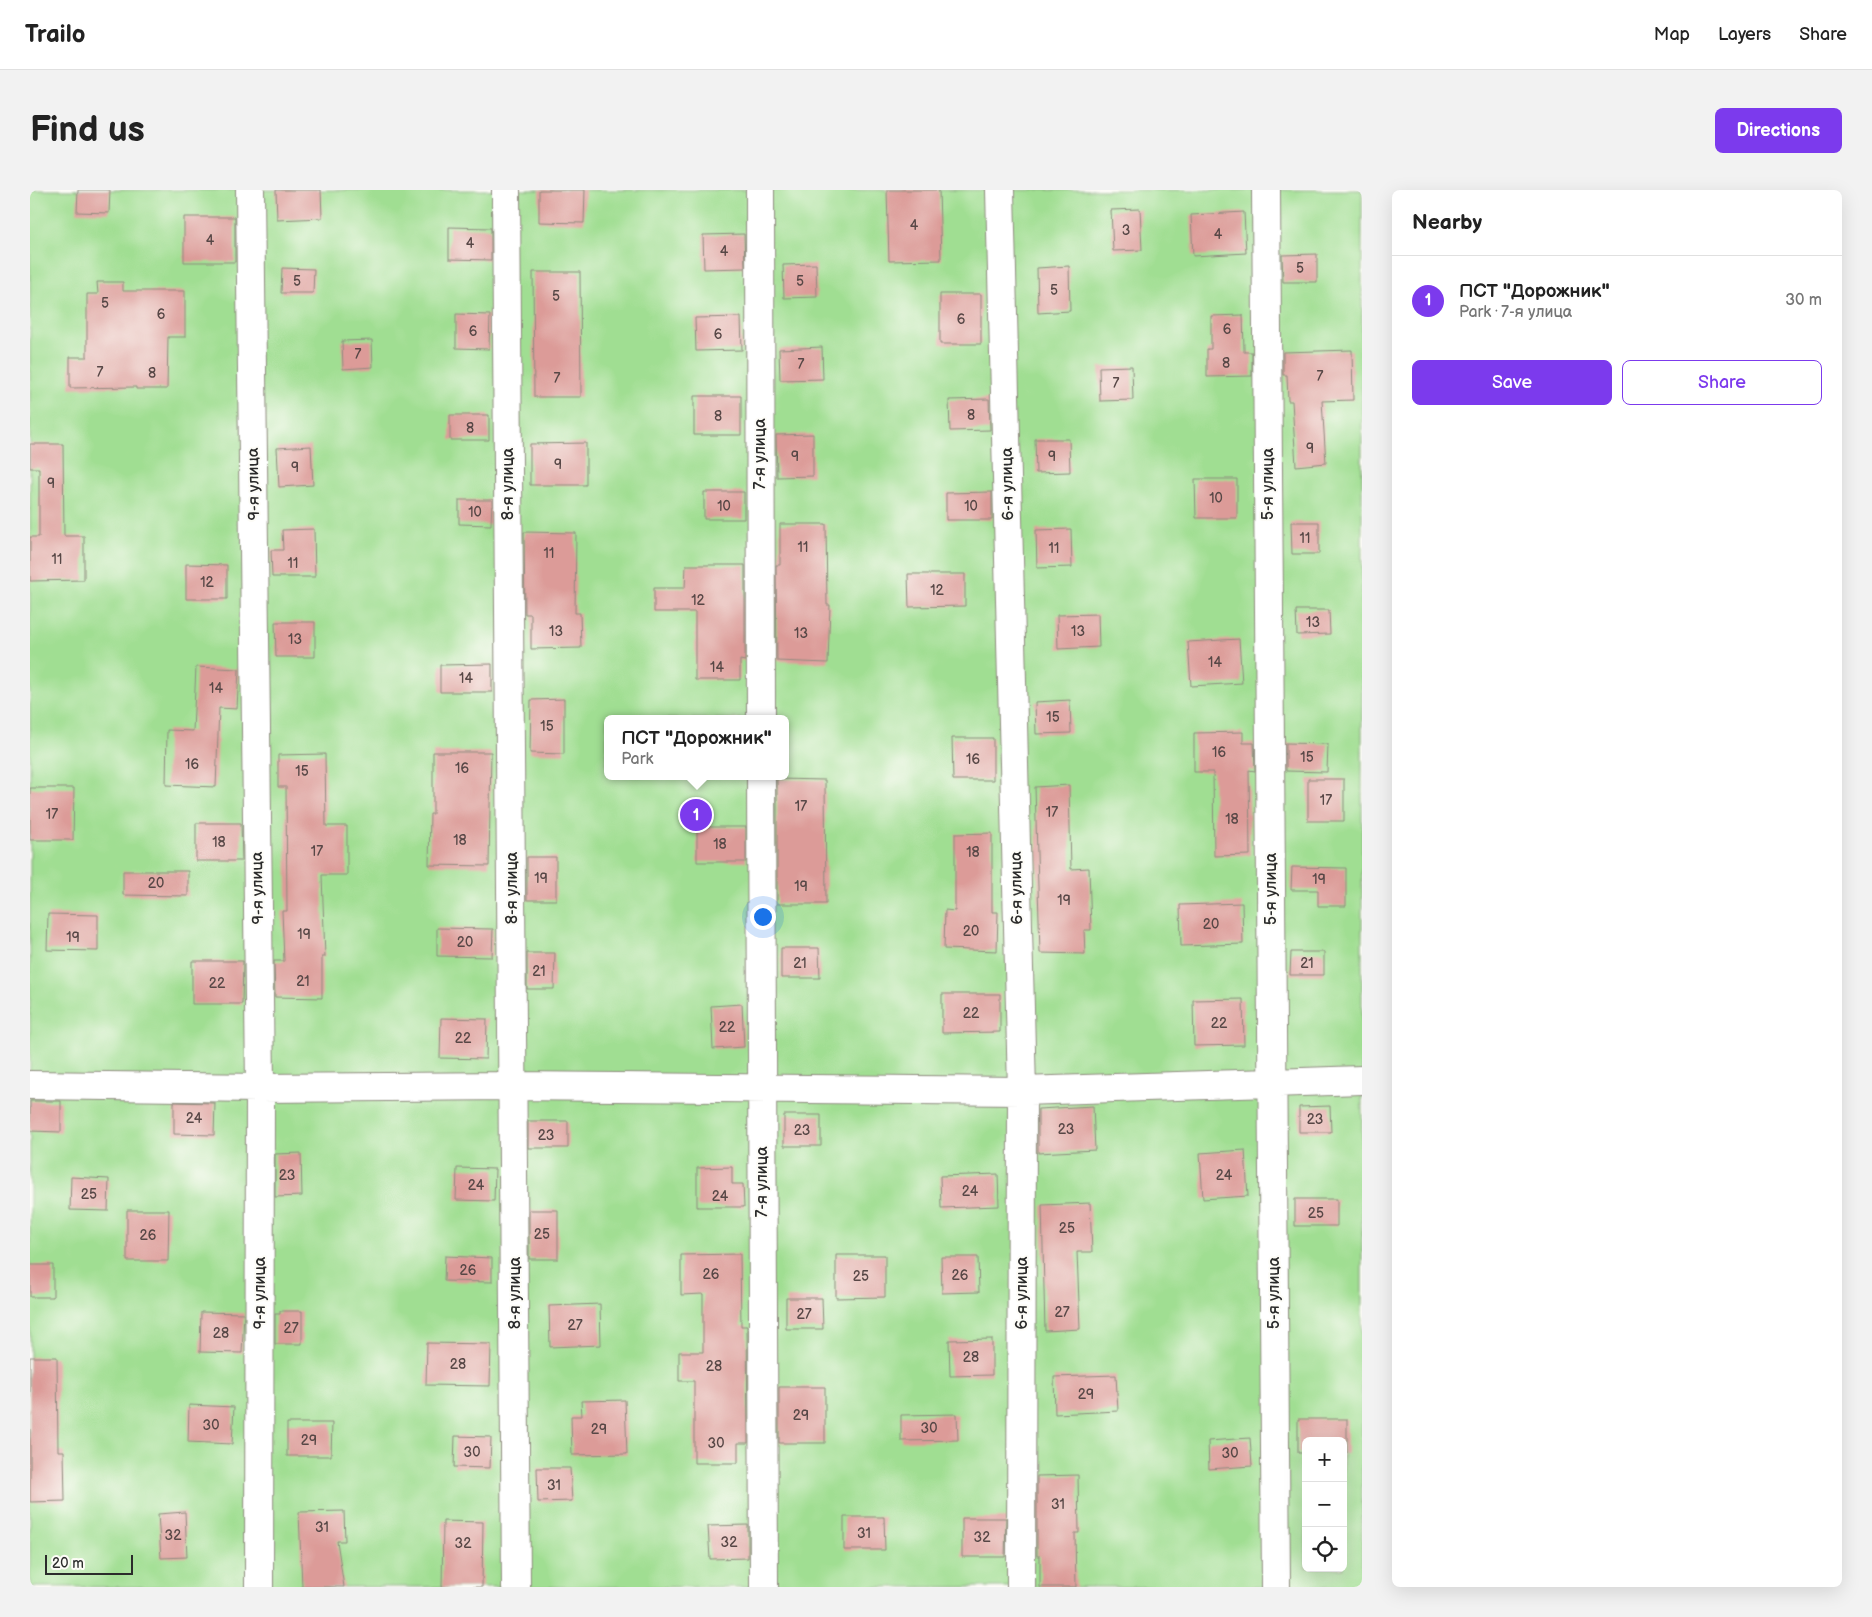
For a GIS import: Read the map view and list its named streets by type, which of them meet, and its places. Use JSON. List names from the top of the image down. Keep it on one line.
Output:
{"streets":{"street":["7-я улица","9-я улица","8-я улица","6-я улица","5-я улица"]},"house_numbers":["4","3","4","4","4","4","5","5","5","5","5","5","6","6","6","6","6","7","8","7","7","8","7","7","7","8","8","8","9","9","9","9","9","9","10","10","10","10","11","11","11","11","11","11","12","12","12","13","13","13","13","13","14","14","14","14","15","15","16","15","16","16","16","15","17","17","17","17","18","18","18","18","17","18","19","19","20","19","19","20","20","19","19","20","21","21","21","21","22","22","22","22","22","24","23","23","23","23","23","24","24","24","25","24","25","25","25","26","26","26","26","25","27","27","27","27","28","28","28","28","29","29","30","30","29","29","30","30","30","31","31","31","31","32","32","32","32"],"scale_bar":"20 m","page":{"header":"Trailo","nav":["Map","Layers","Share"],"buttons":["Directions",["Save","Share"]],"title":"Find us","heading":"Nearby","list":[{"mark":"1","name":"ПСТ \"Дорожник\"","note":"Park · 7-я улица","value":"30 m"}],"popup":["ПСТ \"Дорожник\"","Park"],"pins":"1","map_buttons":["+","−"],"scale":"20 m"}}
